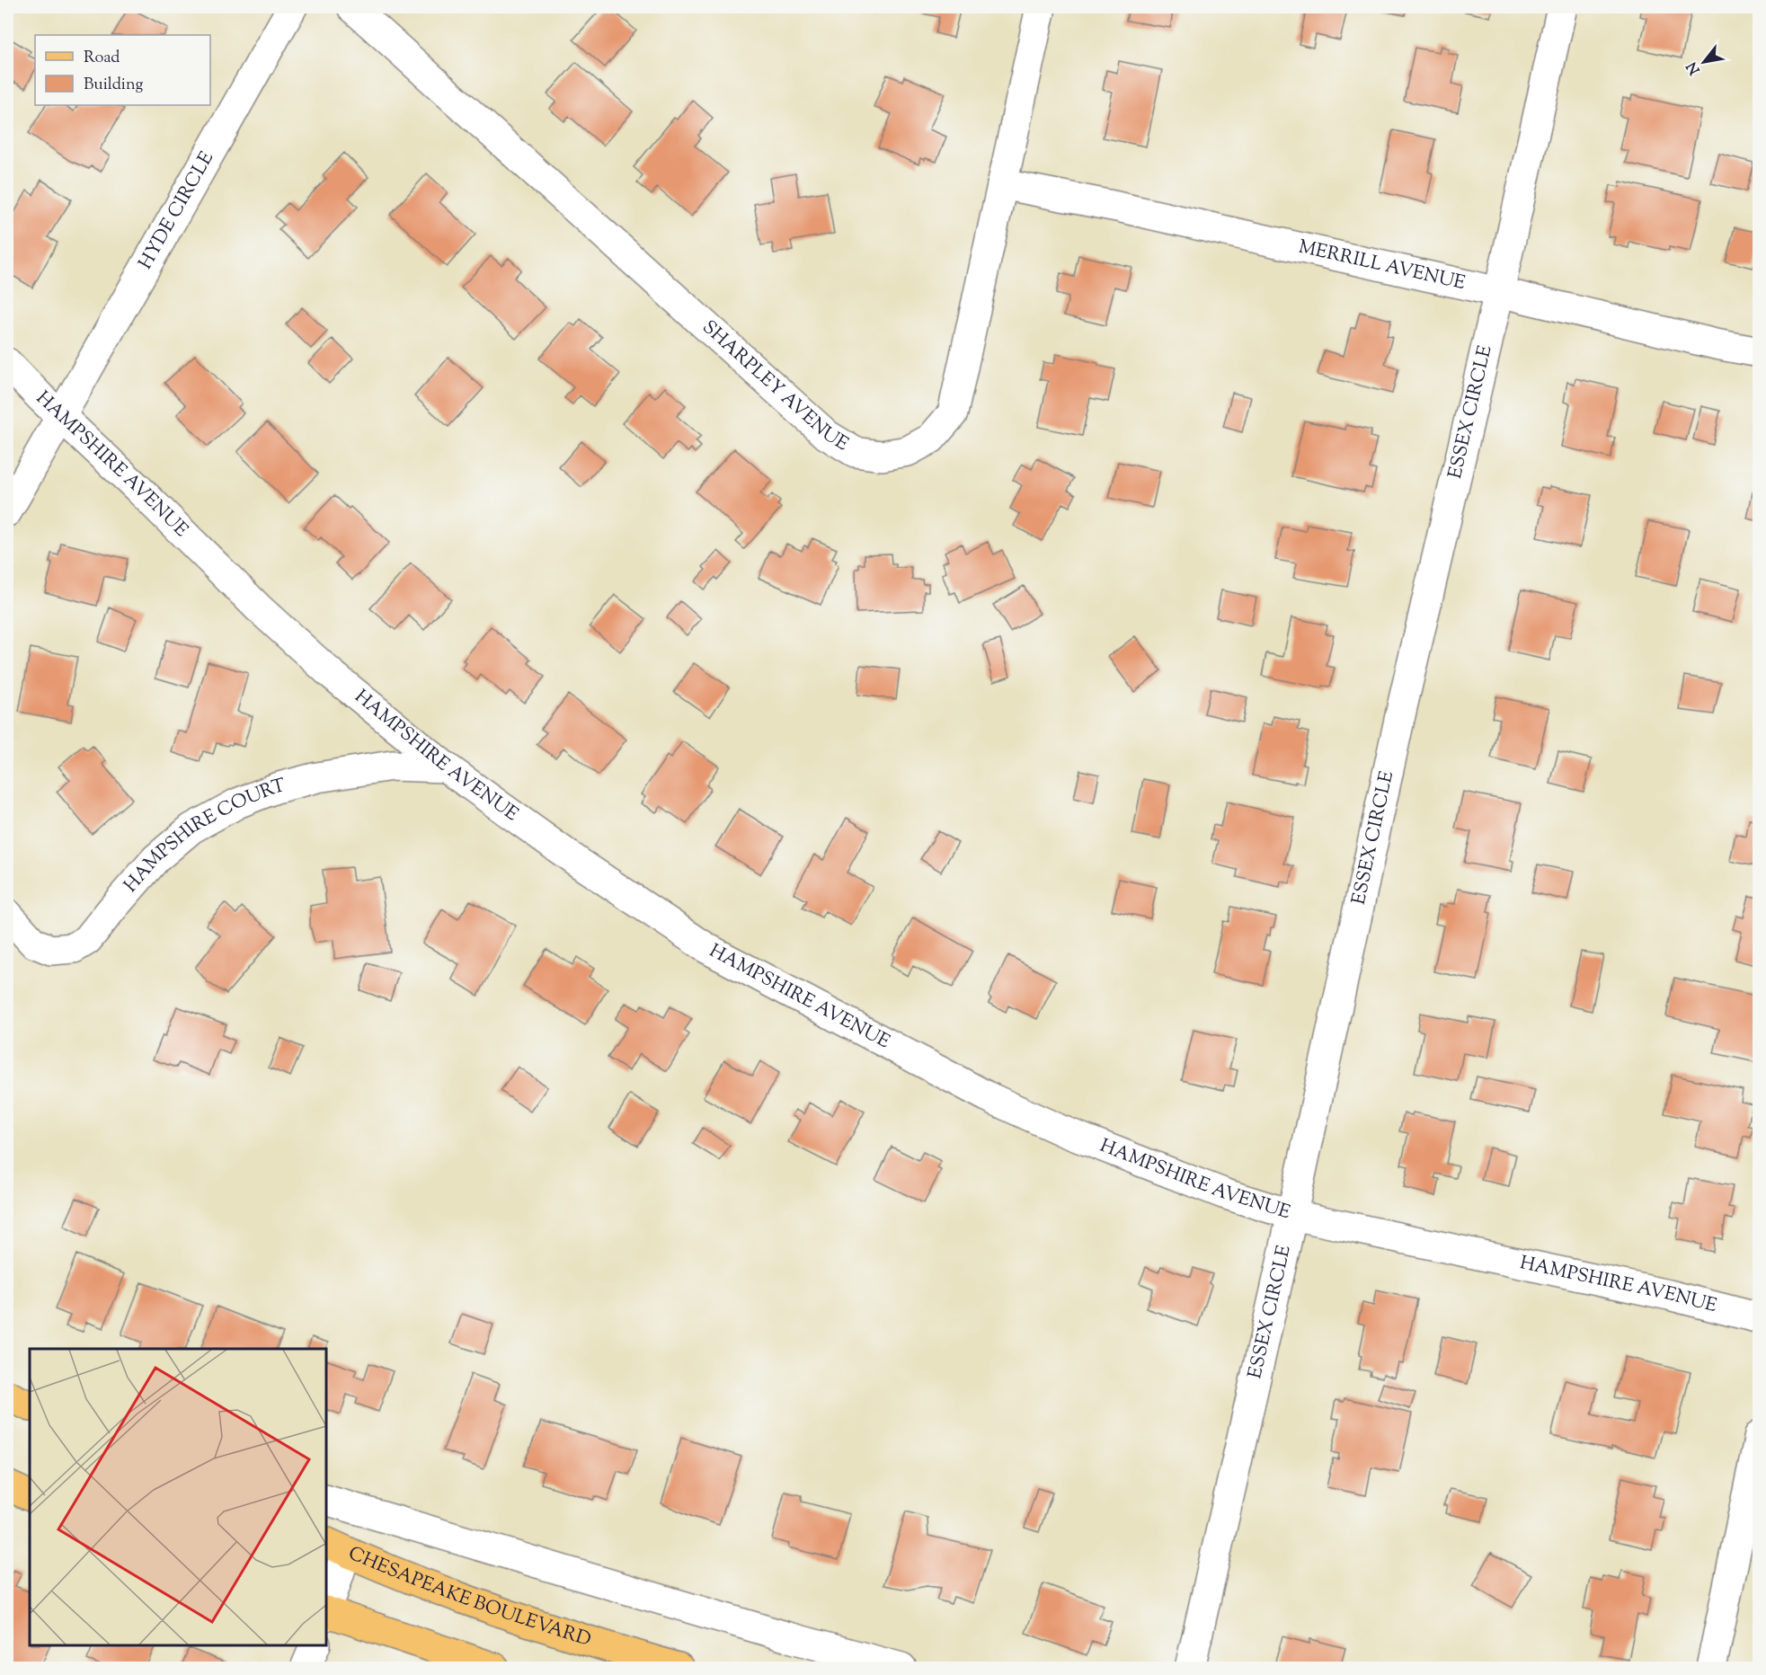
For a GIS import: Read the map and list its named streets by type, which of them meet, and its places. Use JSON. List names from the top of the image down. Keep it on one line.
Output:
{"streets":{"main road":["CHESAPEAKE BOULEVARD"],"street":["HYDE CIRCLE","MERRILL AVENUE","SHARPLEY AVENUE","ESSEX CIRCLE","HAMPSHIRE AVENUE","HAMPSHIRE COURT"]},"crossings":[["HYDE CIRCLE","HAMPSHIRE AVENUE"],["MERRILL AVENUE","SHARPLEY AVENUE"],["MERRILL AVENUE","ESSEX CIRCLE"],["ESSEX CIRCLE","HAMPSHIRE AVENUE"],["HAMPSHIRE AVENUE","HAMPSHIRE COURT"]],"legend":["Road","Building"],"north":"bottom left"}
